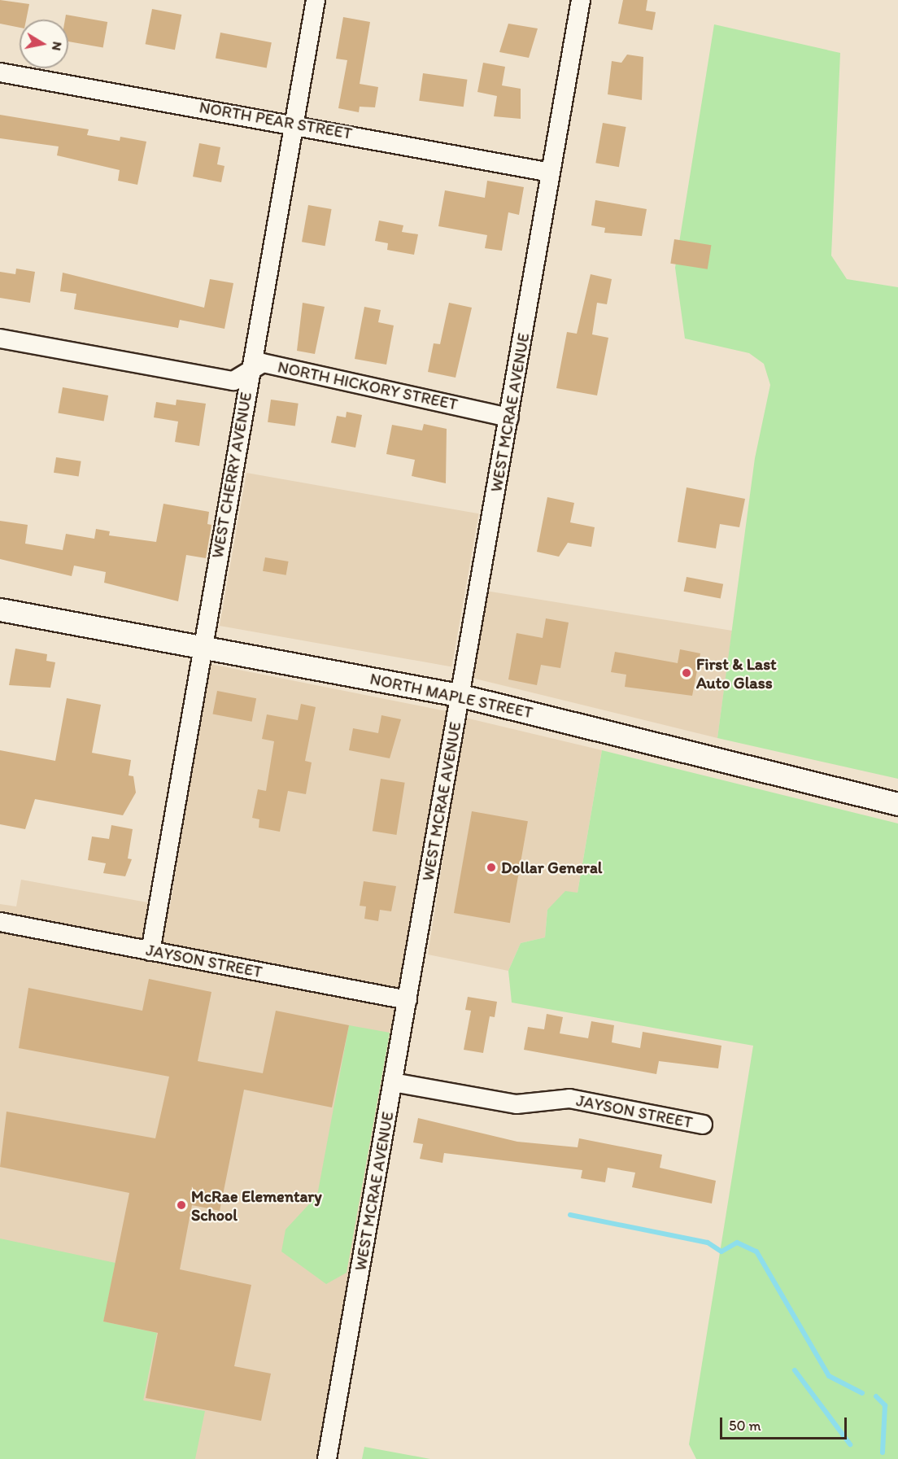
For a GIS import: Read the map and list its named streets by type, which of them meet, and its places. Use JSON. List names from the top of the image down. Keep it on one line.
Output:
{"streets":{"main road":["NORTH MAPLE STREET"],"street":["NORTH PEAR STREET","NORTH HICKORY STREET","WEST MCRAE AVENUE","WEST CHERRY AVENUE","JAYSON STREET"]},"crossings":[["NORTH PEAR STREET","WEST MCRAE AVENUE"],["NORTH PEAR STREET","WEST CHERRY AVENUE"],["NORTH HICKORY STREET","WEST MCRAE AVENUE"],["NORTH HICKORY STREET","WEST CHERRY AVENUE"],["WEST MCRAE AVENUE","NORTH MAPLE STREET"],["WEST MCRAE AVENUE","JAYSON STREET"],["WEST CHERRY AVENUE","NORTH MAPLE STREET"],["WEST CHERRY AVENUE","JAYSON STREET"]],"places":["First & Last Auto Glass","Dollar General","McRae Elementary School"],"scale_bar":"50 m","north":"right"}
